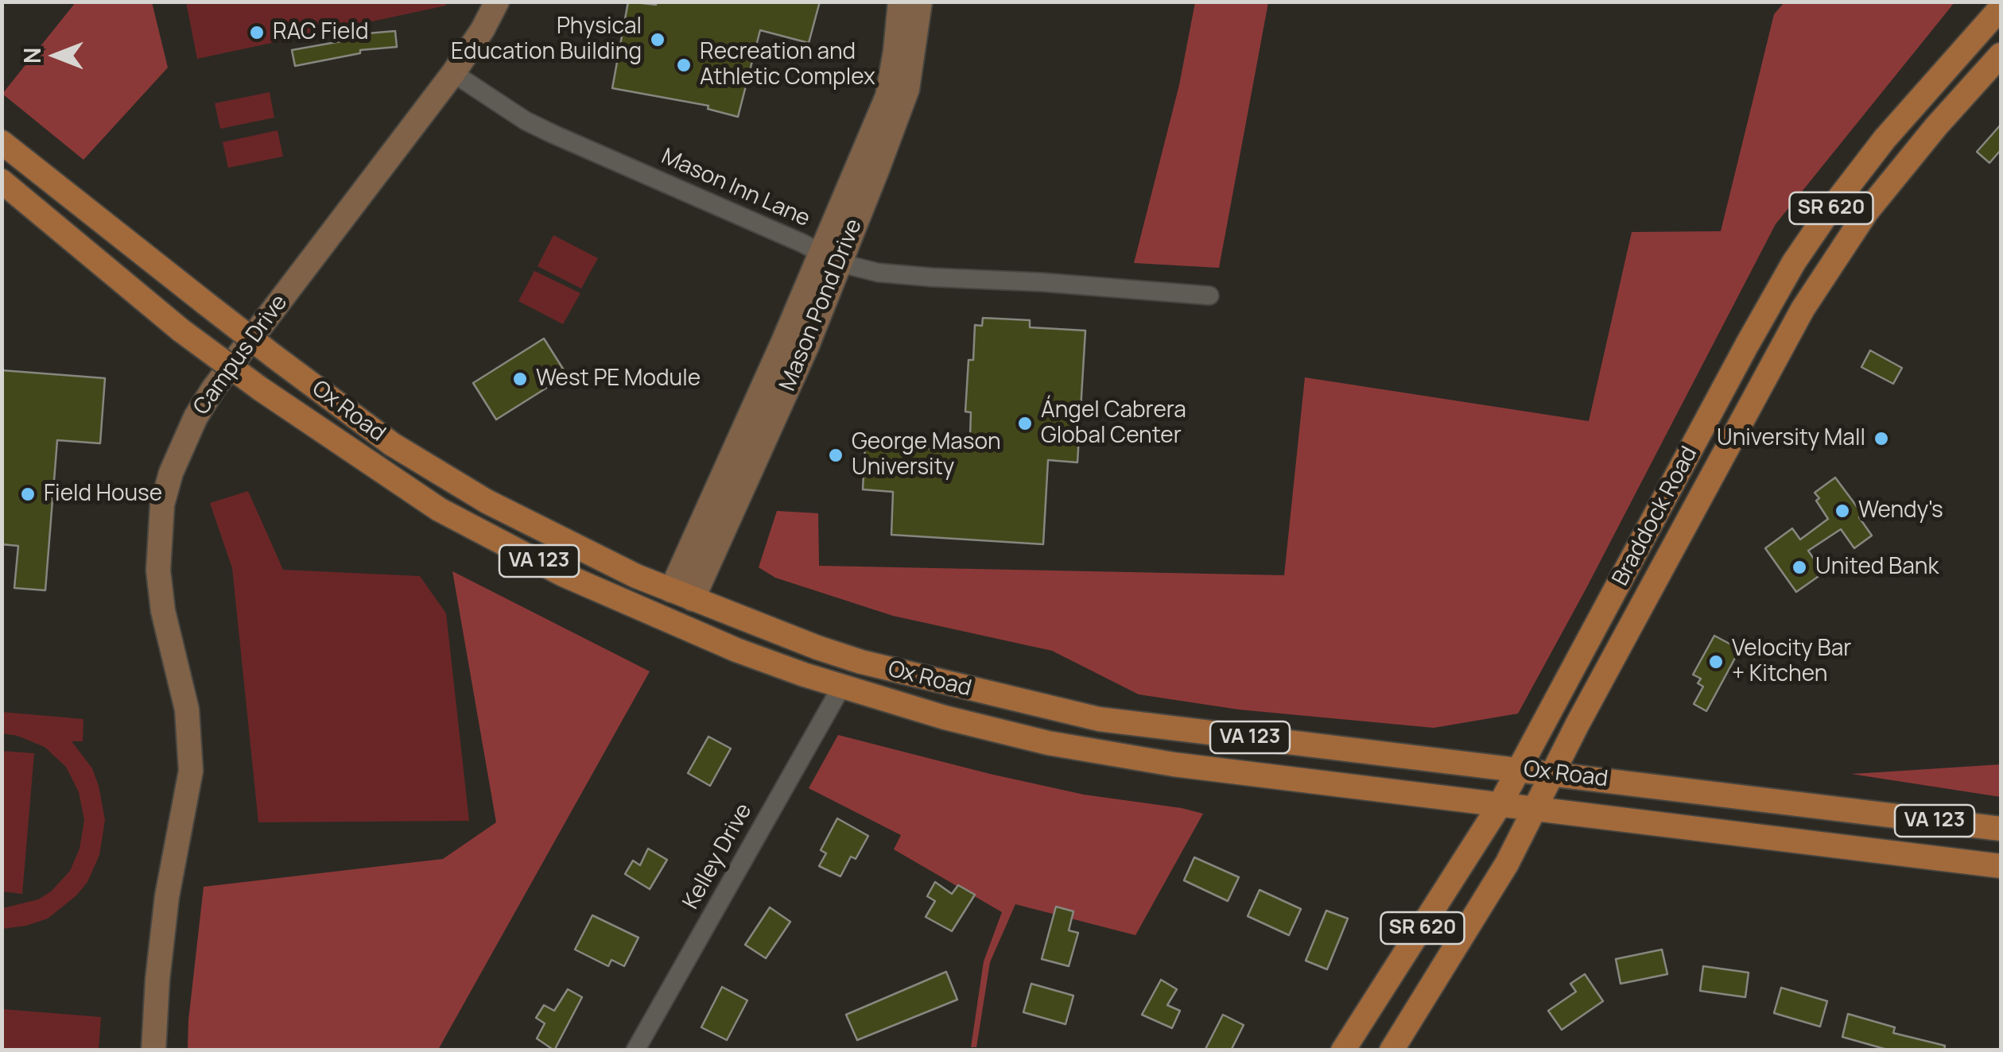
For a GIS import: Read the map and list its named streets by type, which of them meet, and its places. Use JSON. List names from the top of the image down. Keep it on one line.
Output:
{"streets":{"main road":["SR 620","Ox Road","Braddock Road","VA 123"],"street":["Mason Inn Lane","Mason Pond Drive","Campus Drive","Kelley Drive"]},"crossings":[["Mason Inn Lane","Mason Pond Drive"],["Mason Inn Lane","Campus Drive"],["Mason Pond Drive","Ox Road"],["Ox Road","Braddock Road"],["Ox Road","Kelley Drive"]],"places":["RAC Field","Physical Education Building","Recreation and Athletic Complex","West PE Module","Ángel Cabrera Global Center","University Mall","George Mason University","Field House","Wendy's","United Bank","Velocity Bar + Kitchen"],"north":"left"}
